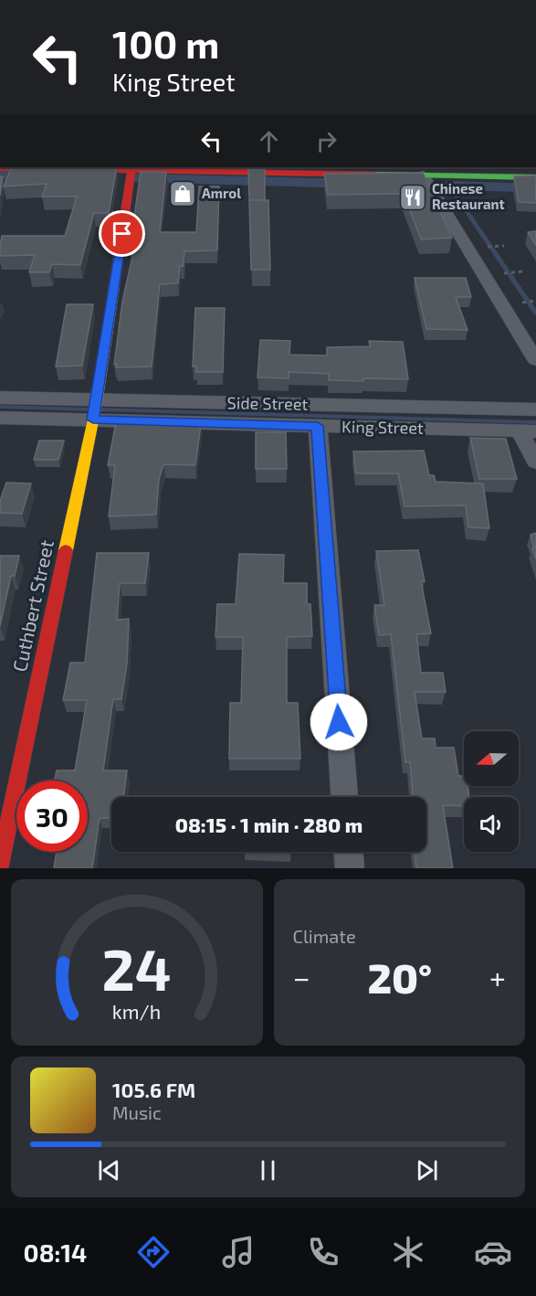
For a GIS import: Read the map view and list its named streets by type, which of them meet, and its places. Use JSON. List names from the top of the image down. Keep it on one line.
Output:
{"streets":{"street":["Side Street","King Street","Cuthbert Street"]},"crossings":[["Side Street","King Street"],["Side Street","Cuthbert Street"],["King Street","Cuthbert Street"]],"places":{"shop":["Amrol"],"restaurant":["Chinese Restaurant"]},"north":"left","page":{"turn":["100 m","King Street"],"limit":"30","trip":"08:15 · 1 min · 280 m","tile":"Climate","heat":["−","20°","+"],"song":["105.6 FM","Music"],"tabs":"08:14","gauge":["24","km/h"]}}
